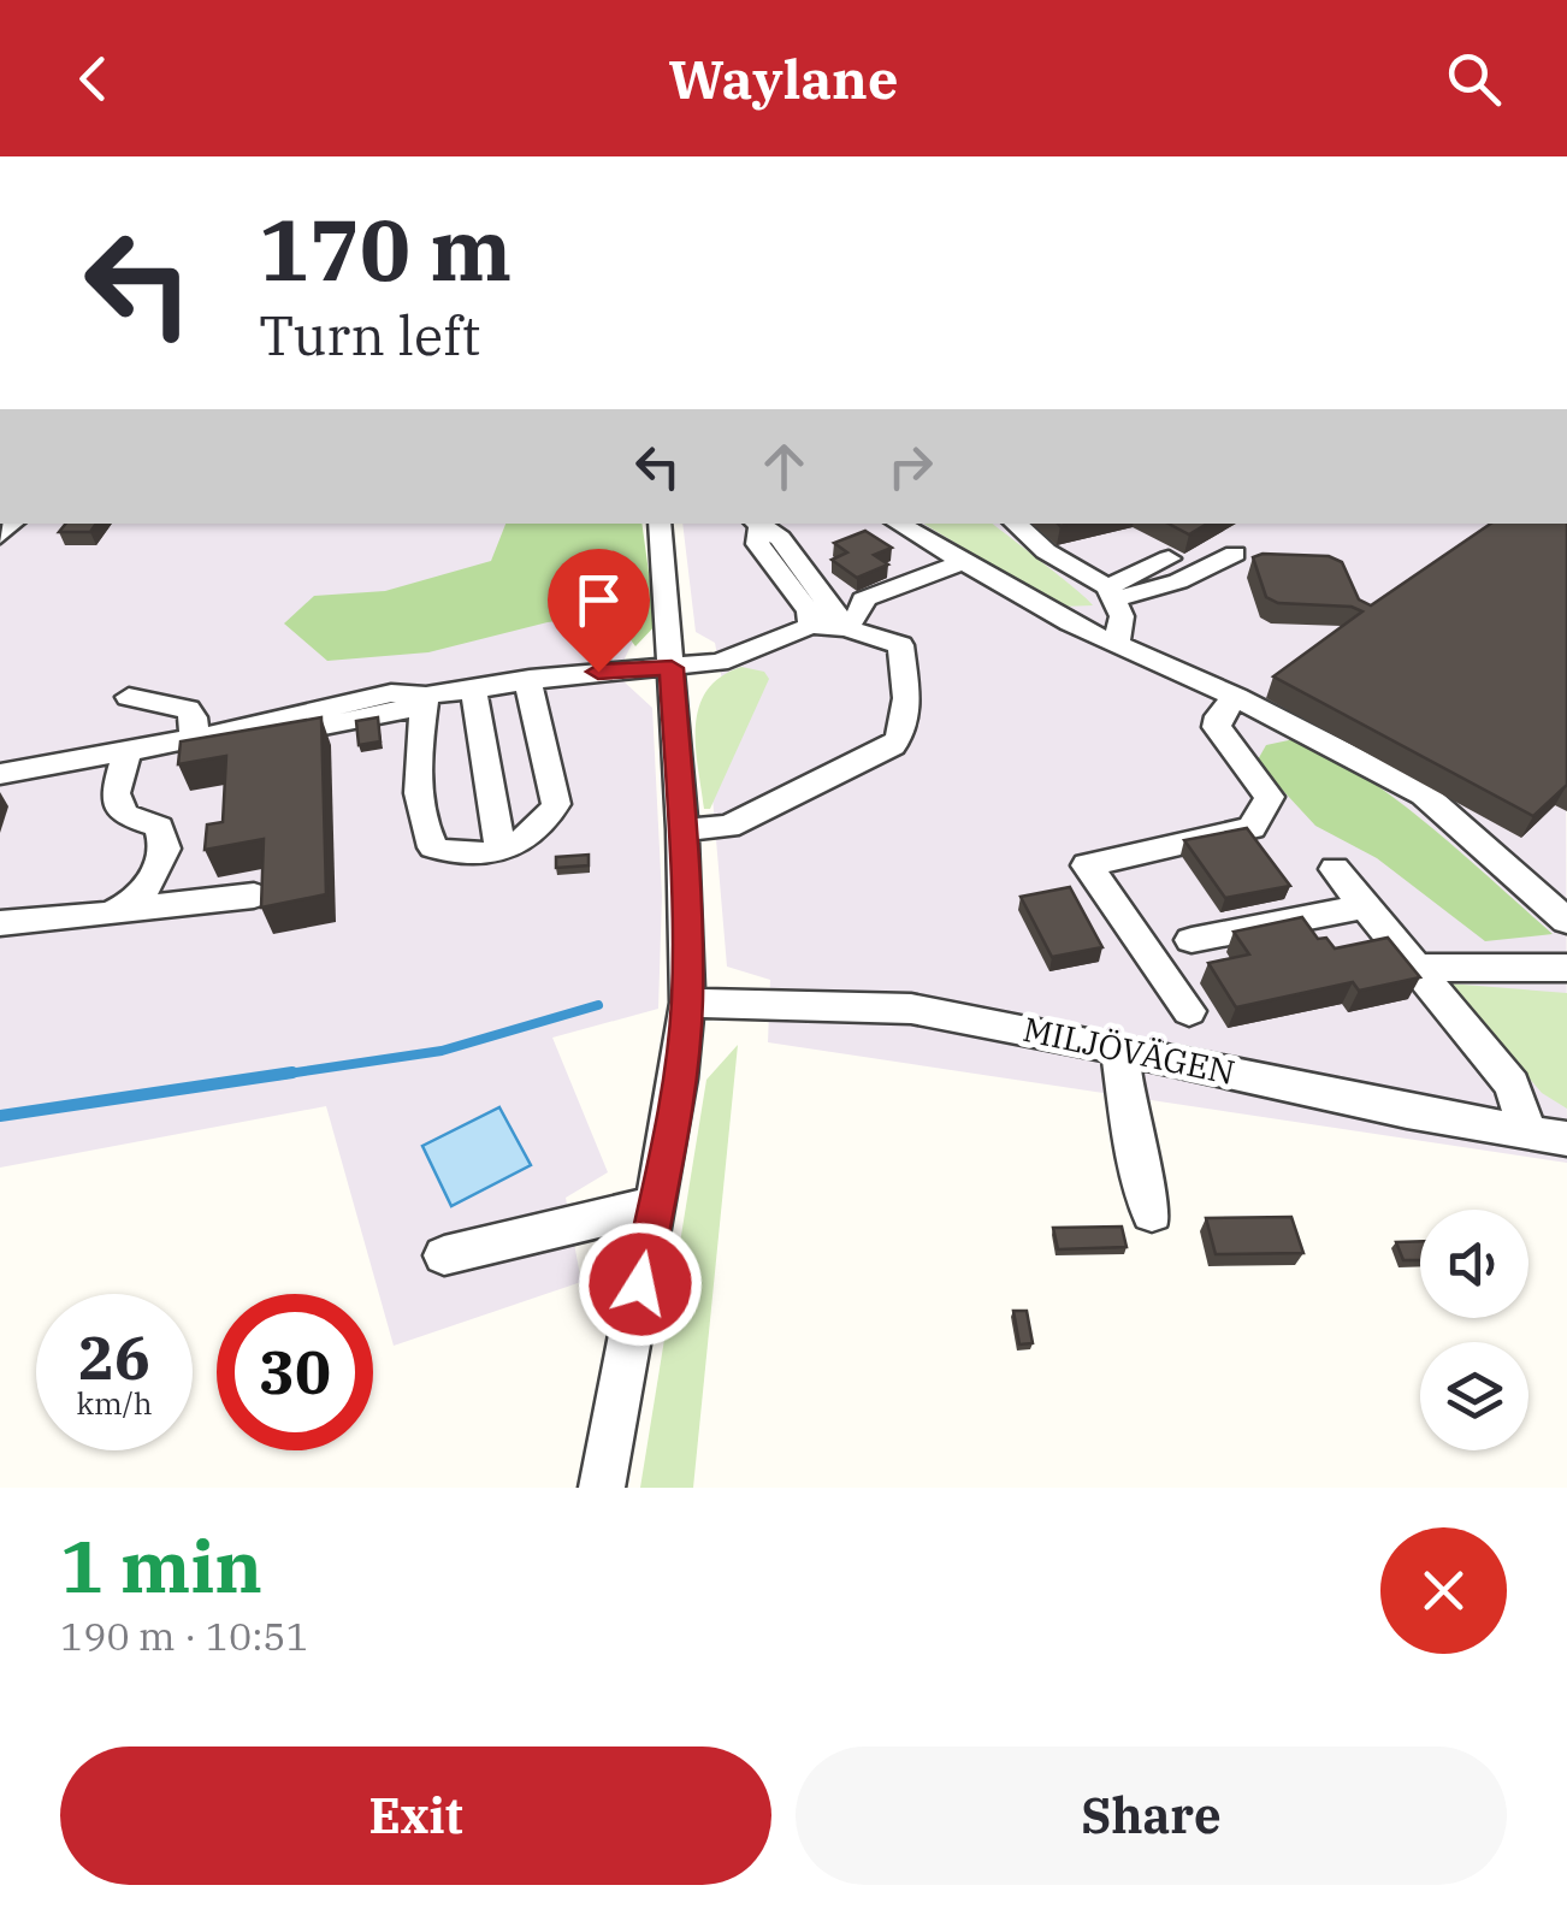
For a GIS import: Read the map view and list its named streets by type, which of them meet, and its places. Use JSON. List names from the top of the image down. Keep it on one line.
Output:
{"streets":{"street":["MILJÖVÄGEN"]},"page":{"header":"Waylane","turn":["170 m","Turn left"],"speed":"26 km/h","limit":"30","heading":["1 min","190 m · 10:51"],"buttons":["Exit","Share"]}}
